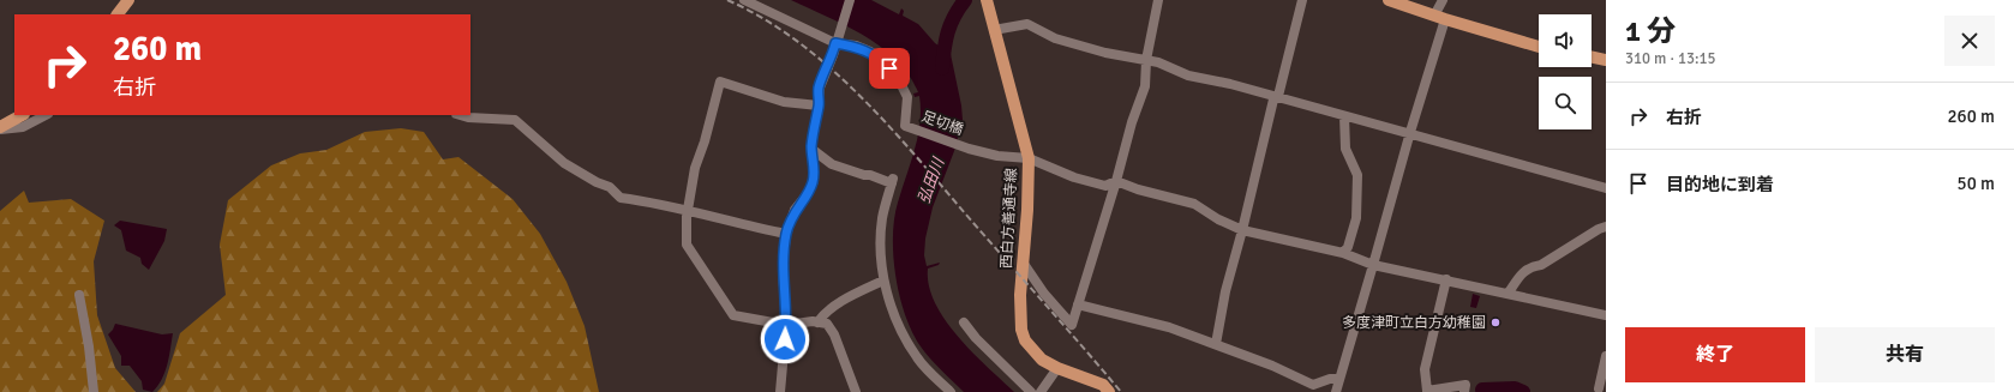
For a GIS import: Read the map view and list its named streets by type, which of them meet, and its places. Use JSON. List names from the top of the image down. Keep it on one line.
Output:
{"streets":{"main road":["西白方善通寺線"],"street":["足切橋"]},"crossings":[["足切橋","西白方善通寺線"]],"water":["弘田川"],"places":["多度津町立白方幼稚園"],"page":{"heading":["1 分","310 m · 13:15"],"turn":["260 m","右折"],"list":[{"name":"右折","value":"260 m"},{"name":"目的地に到着","value":"50 m"}],"buttons":["終了","共有"]}}
